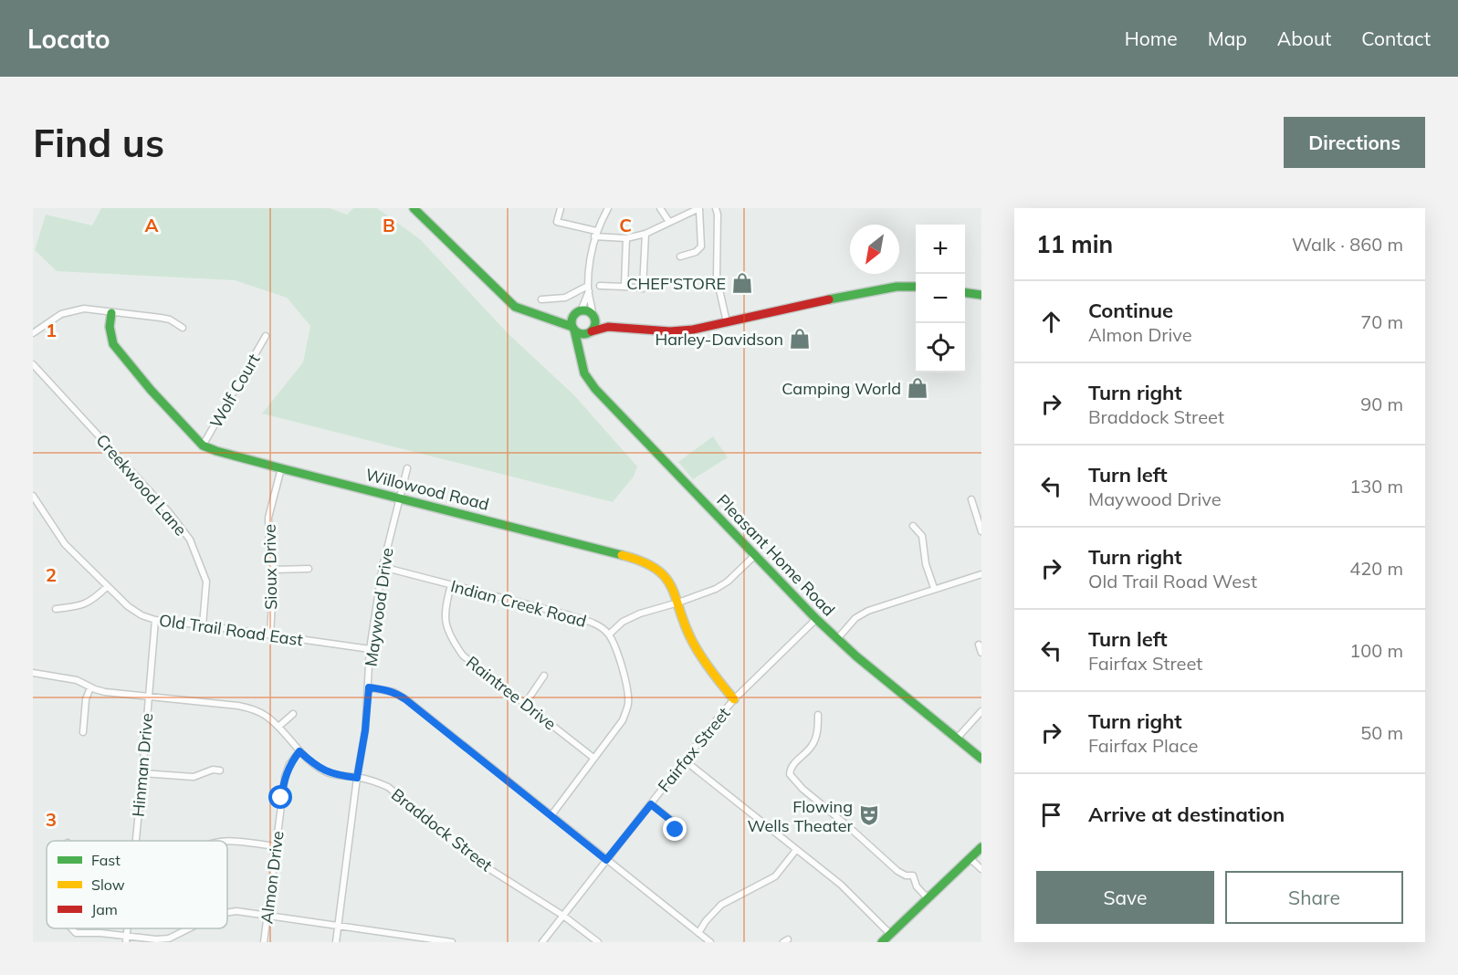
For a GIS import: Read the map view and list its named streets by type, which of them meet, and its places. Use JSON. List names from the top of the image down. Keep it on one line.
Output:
{"streets":{"street":["Wolf Court","Creekwood Lane","Willowood Road","Pleasant Home Road","Sioux Drive","Indian Creek Road","Maywood Drive","Old Trail Road East","Raintree Drive","Fairfax Street","Hinman Drive","Braddock Street","Almon Drive"]},"crossings":[["Wolf Court","Willowood Road"],["Creekwood Lane","Old Trail Road East"],["Willowood Road","Sioux Drive"],["Willowood Road","Maywood Drive"],["Willowood Road","Fairfax Street"],["Pleasant Home Road","Fairfax Street"],["Sioux Drive","Old Trail Road East"],["Indian Creek Road","Maywood Drive"],["Indian Creek Road","Raintree Drive"],["Maywood Drive","Old Trail Road East"],["Maywood Drive","Braddock Street"],["Old Trail Road East","Hinman Drive"],["Fairfax Street","Braddock Street"],["Hinman Drive","Braddock Street"],["Braddock Street","Almon Drive"]],"places":{"shop":["CHEF'STORE","Harley-Davidson","Camping World"],"theatre":["Flowing Wells Theater"]},"legend":["Fast","Slow","Jam"],"north":"bottom left","page":{"header":"Locato","nav":["Home","Map","About","Contact"],"buttons":["Directions",["Save","Share"]],"title":"Find us","heading":["11 min","Walk · 860 m"],"map_buttons":["+","−"],"list":[["Continue","Almon Drive","70 m"],["Turn right","Braddock Street","90 m"],["Turn left","Maywood Drive","130 m"],["Turn right","Old Trail Road West","420 m"],["Turn left","Fairfax Street","100 m"],["Turn right","Fairfax Place","50 m"],"Arrive at destination"]},"grid":{"columns":["A","B","C"],"rows":["1","2","3"]}}
